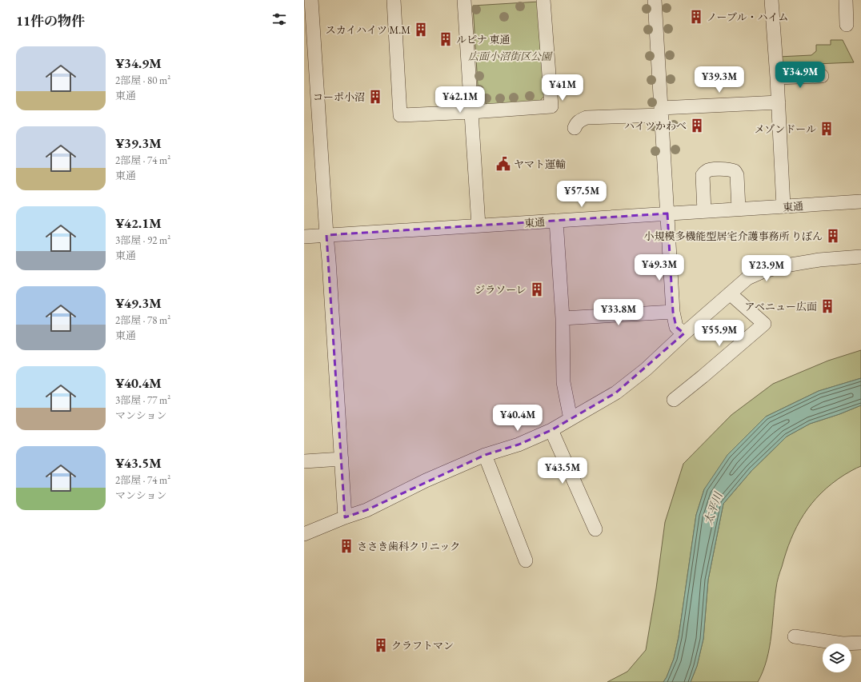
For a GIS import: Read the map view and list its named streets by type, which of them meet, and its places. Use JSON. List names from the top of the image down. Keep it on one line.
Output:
{"streets":{"street":["東通"]},"water":["太平川"],"parks":["広面小沼街区公園"],"places":{"building":["ノーブル・ハイム","スカイハイツ M.M","ルピナ 東通","コーポ小沼","ハイツかわべ","メゾンドール","小規模多機能型居宅介護事務所 りぼん","ジラソーレ","アベニュー広面","ささき歯科クリニック","クラフトマン"],"public building":["ヤマト運輸"]},"page":{"heading":"11件の物件","list":[{"name":"¥34.9M","note":"2部屋 · 80 m² · 東通"},{"name":"¥39.3M","note":"2部屋 · 74 m² · 東通"},{"name":"¥42.1M","note":"3部屋 · 92 m² · 東通"},{"name":"¥49.3M","note":"2部屋 · 78 m² · 東通"},{"name":"¥40.4M","note":"3部屋 · 77 m² · マンション"},{"name":"¥43.5M","note":"2部屋 · 74 m² · マンション"}],"price":["¥34.9M","¥39.3M","¥41M","¥42.1M","¥57.5M","¥49.3M","¥23.9M","¥33.8M","¥55.9M","¥40.4M","¥43.5M"]}}
